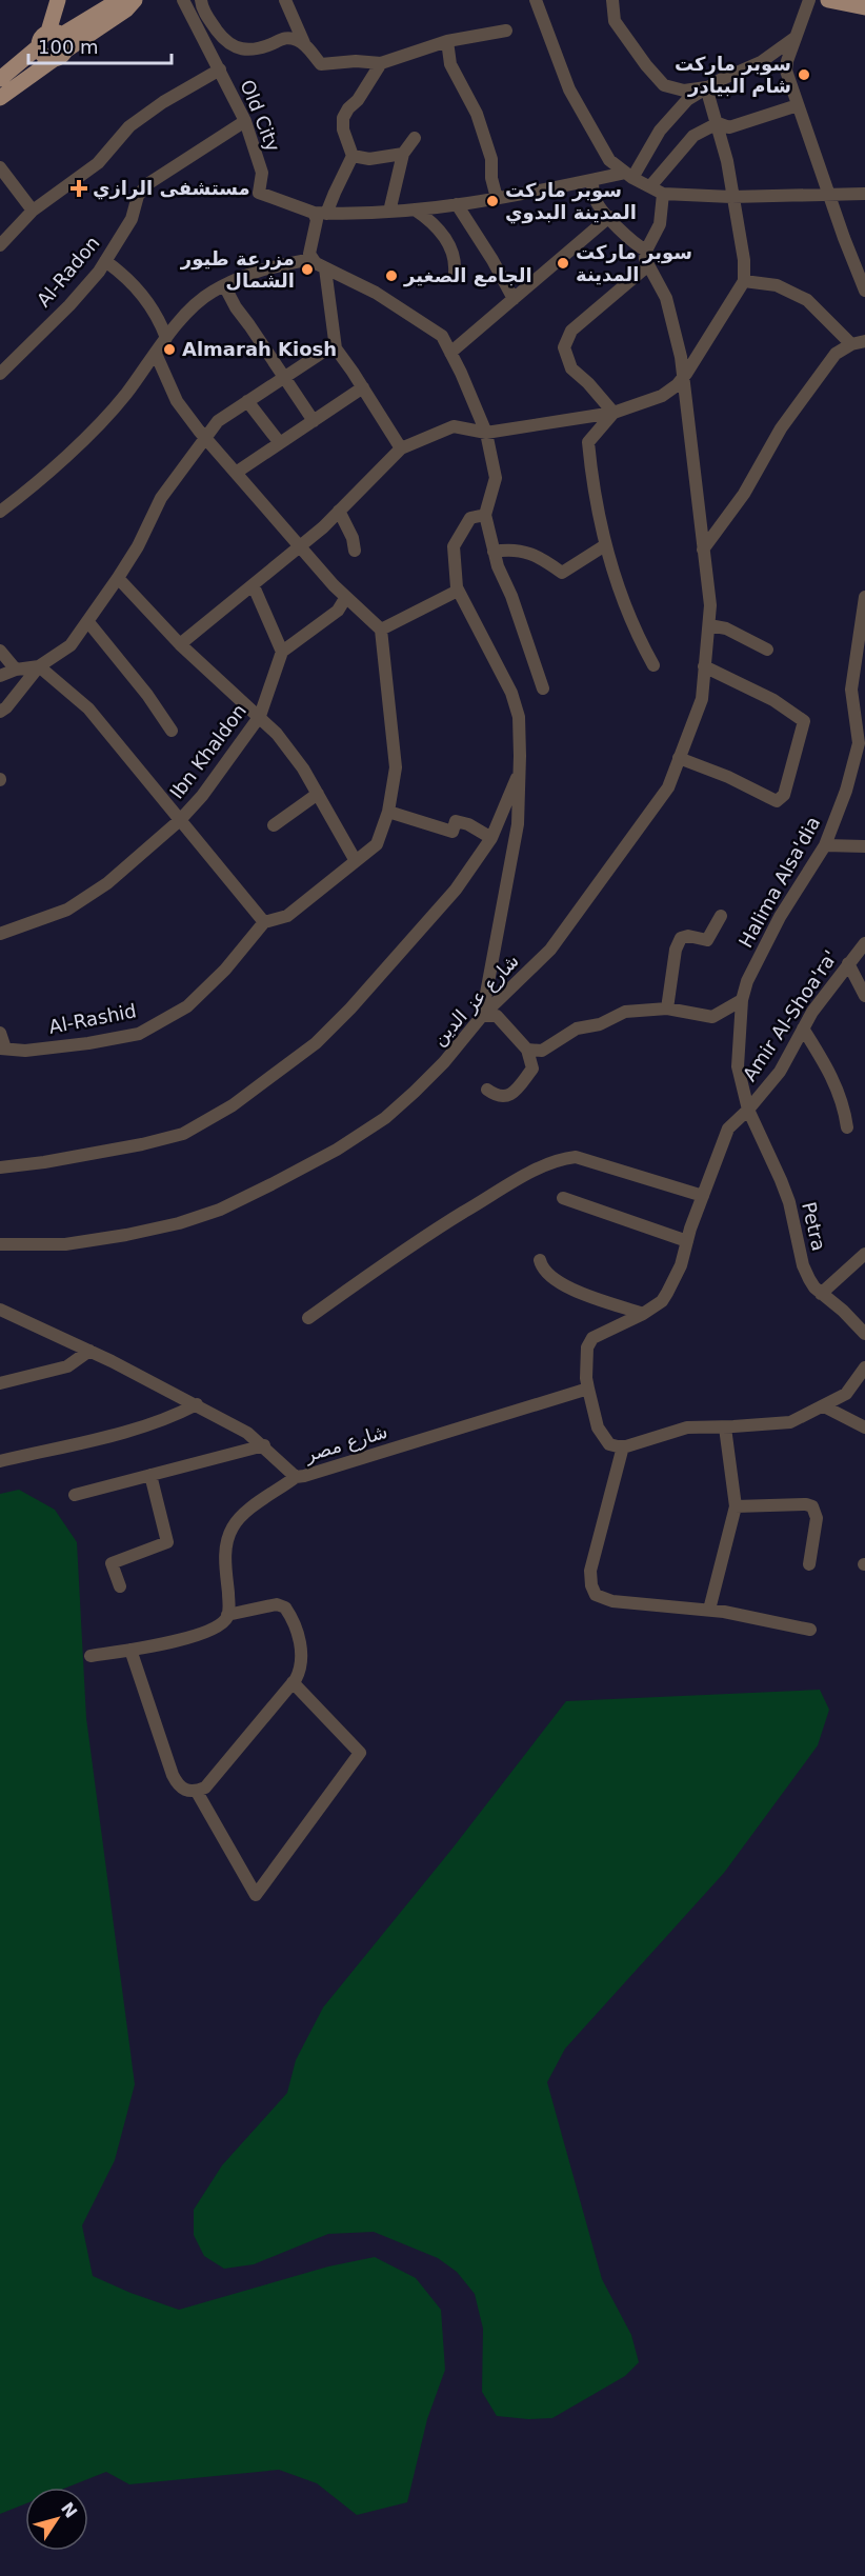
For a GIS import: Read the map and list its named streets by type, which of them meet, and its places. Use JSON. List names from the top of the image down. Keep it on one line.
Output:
{"streets":{"street":["Old City","Al-Radon","Ibn Khaldon","Halima Alsa'dia","شارع عز الدين","Amir Al-Shoa'ra'","Al-Rashid","Petra","شارع مصر"]},"crossings":[["Old City","Al-Radon"],["Halima Alsa'dia","Amir Al-Shoa'ra'"],["Halima Alsa'dia","Petra"],["Amir Al-Shoa'ra'","Petra"],["Amir Al-Shoa'ra'","شارع مصر"]],"places":{"other":["سوبر ماركت شام البيادر","سوبر ماركت المدينة البدوي","سوبر ماركت المدينة","مزرعة طيور الشمال","الجامع الصغير","Almarah Kiosh"],"health":["مستشفى الرازي"]},"scale_bar":"100 m","north":"top right"}
